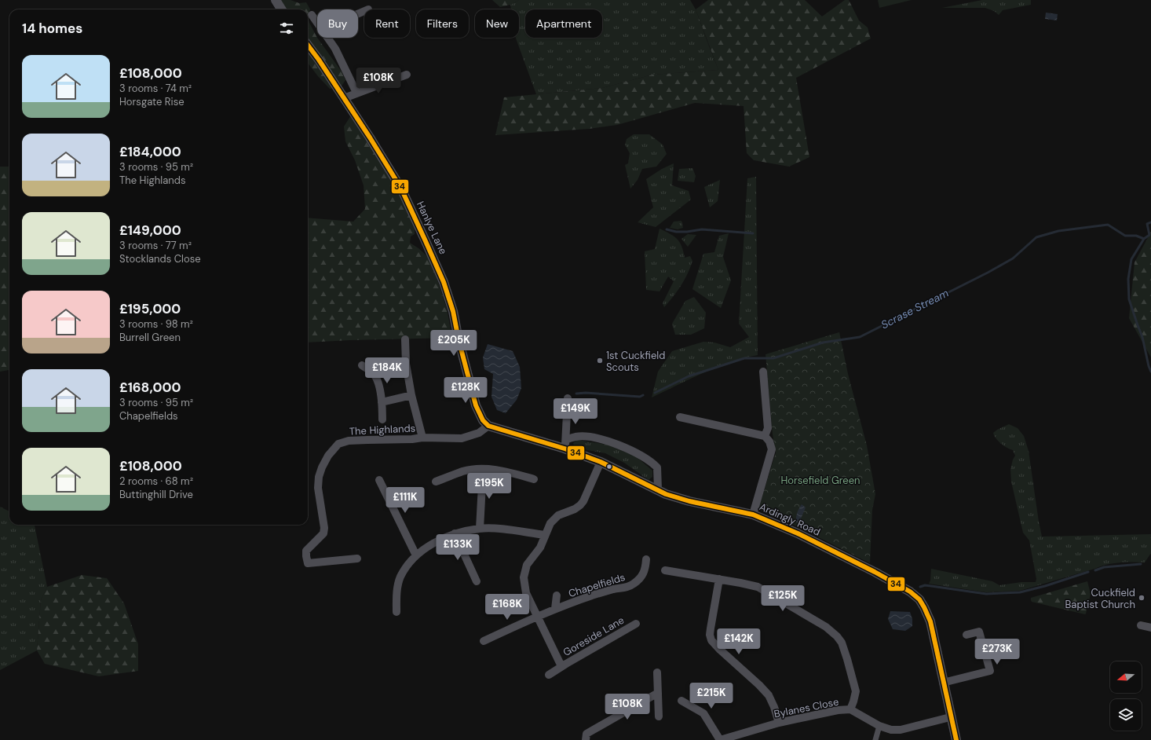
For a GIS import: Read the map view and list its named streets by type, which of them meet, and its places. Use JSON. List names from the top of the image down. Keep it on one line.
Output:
{"streets":{"street":["Hanlye Lane","The Highlands","Ardingly Road","Chapelfields","Goreside Lane","Bylanes Close"]},"crossings":[["Hanlye Lane","The Highlands"],["Hanlye Lane","Ardingly Road"],["The Highlands","Ardingly Road"],["Ardingly Road","Bylanes Close"],["Chapelfields","Goreside Lane"]],"water":["Scrase Stream"],"parks":["Horsefield Green"],"places":["1st Cuckfield Scouts","Cuckfield Baptist Church"],"lines":["transit line 34"],"north":"left","page":{"chip":["Buy","Rent","Filters","New","Apartment"],"heading":"14 homes","list":[{"name":"£108,000","note":"3 rooms · 74 m² · Horsgate Rise"},{"name":"£184,000","note":"3 rooms · 95 m² · The Highlands"},{"name":"£149,000","note":"3 rooms · 77 m² · Stocklands Close"},{"name":"£195,000","note":"3 rooms · 98 m² · Burrell Green"},{"name":"£168,000","note":"3 rooms · 95 m² · Chapelfields"},{"name":"£108,000","note":"2 rooms · 68 m² · Buttinghill Drive"}],"price":["£108K","£205K","£184K","£128K","£149K","£195K","£111K","£133K","£125K","£168K","£142K","£273K","£215K","£108K"]}}
